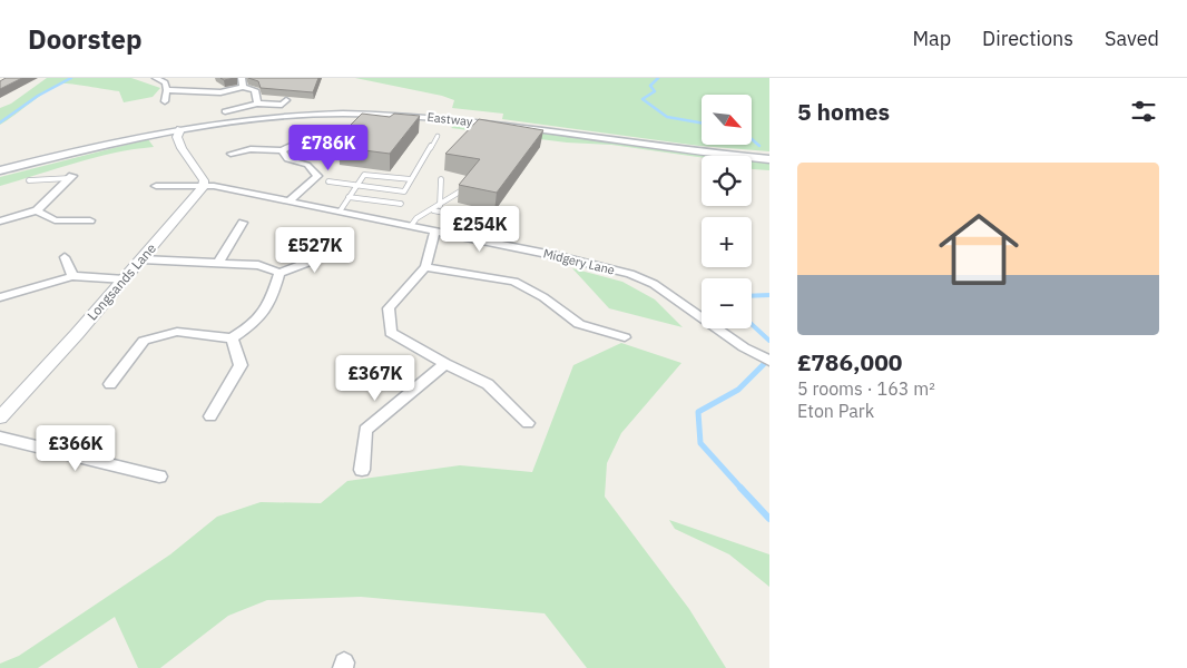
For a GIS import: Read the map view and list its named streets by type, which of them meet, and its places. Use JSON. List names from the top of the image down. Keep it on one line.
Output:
{"streets":{"main road":["Eastway"],"street":["Midgery Lane","Longsands Lane"]},"crossings":[["Midgery Lane","Longsands Lane"]],"north":"bottom right","page":{"header":"Doorstep","nav":["Map","Directions","Saved"],"heading":"5 homes","map_buttons":["+","−"],"price":["£786K","£254K","£527K","£367K","£366K"],"list":[{"name":"£786,000","note":"5 rooms · 163 m² · Eton Park"}]}}
